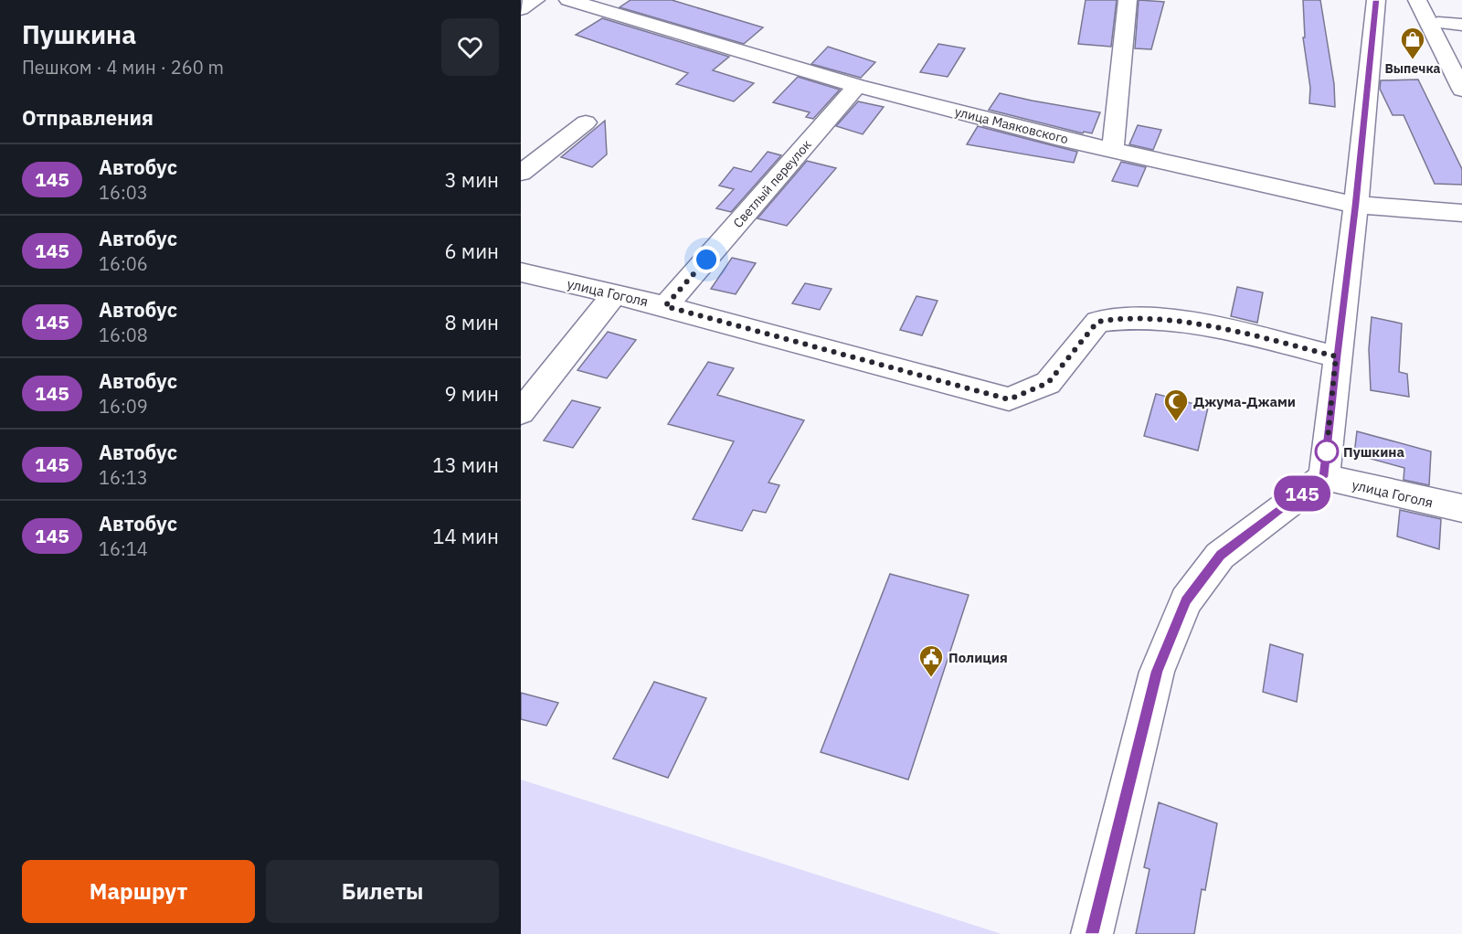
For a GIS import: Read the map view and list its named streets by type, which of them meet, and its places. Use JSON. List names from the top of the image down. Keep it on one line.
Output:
{"streets":{"street":["улица Маяковского","Светлый переулок","улица Гоголя"]},"crossings":[["улица Маяковского","Светлый переулок"],["Светлый переулок","улица Гоголя"]],"places":{"shop":["Выпечка"],"mosque":["Джума-Джами"],"other":["Пушкина"],"public building":["Полиция"]},"lines":["bus line 145"],"page":{"heading":[["Пушкина","Пешком · 4 мин · 260 m"],"Отправления"],"on_map":"145","list":[{"mark":"145","name":"Автобус","note":"16:03","value":"3 мин"},{"mark":"145","name":"Автобус","note":"16:06","value":"6 мин"},{"mark":"145","name":"Автобус","note":"16:08","value":"8 мин"},{"mark":"145","name":"Автобус","note":"16:09","value":"9 мин"},{"mark":"145","name":"Автобус","note":"16:13","value":"13 мин"},{"mark":"145","name":"Автобус","note":"16:14","value":"14 мин"}],"buttons":["Маршрут","Билеты"]}}
